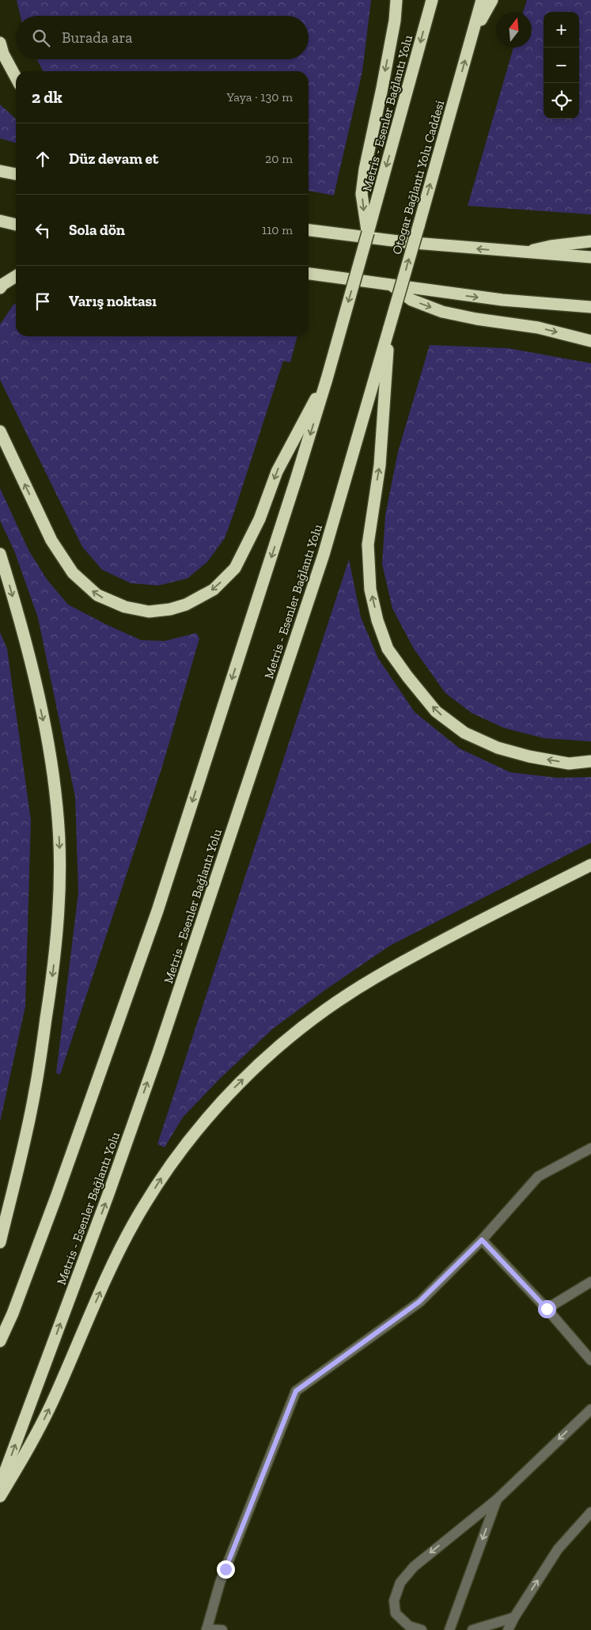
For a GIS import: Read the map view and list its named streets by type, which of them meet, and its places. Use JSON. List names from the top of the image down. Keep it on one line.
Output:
{"streets":{"highway":["Metris - Esenler Bağlantı Yolu","Otogar Bağlantı Yolu Caddesi"]},"crossings":[["Metris - Esenler Bağlantı Yolu","Otogar Bağlantı Yolu Caddesi"]],"north":"top","page":{"map_buttons":["+","−"],"search":"Burada ara","heading":["2 dk","Yaya · 130 m"],"list":[["Düz devam et","20 m"],["Sola dön","110 m"],"Varış noktası"]}}
